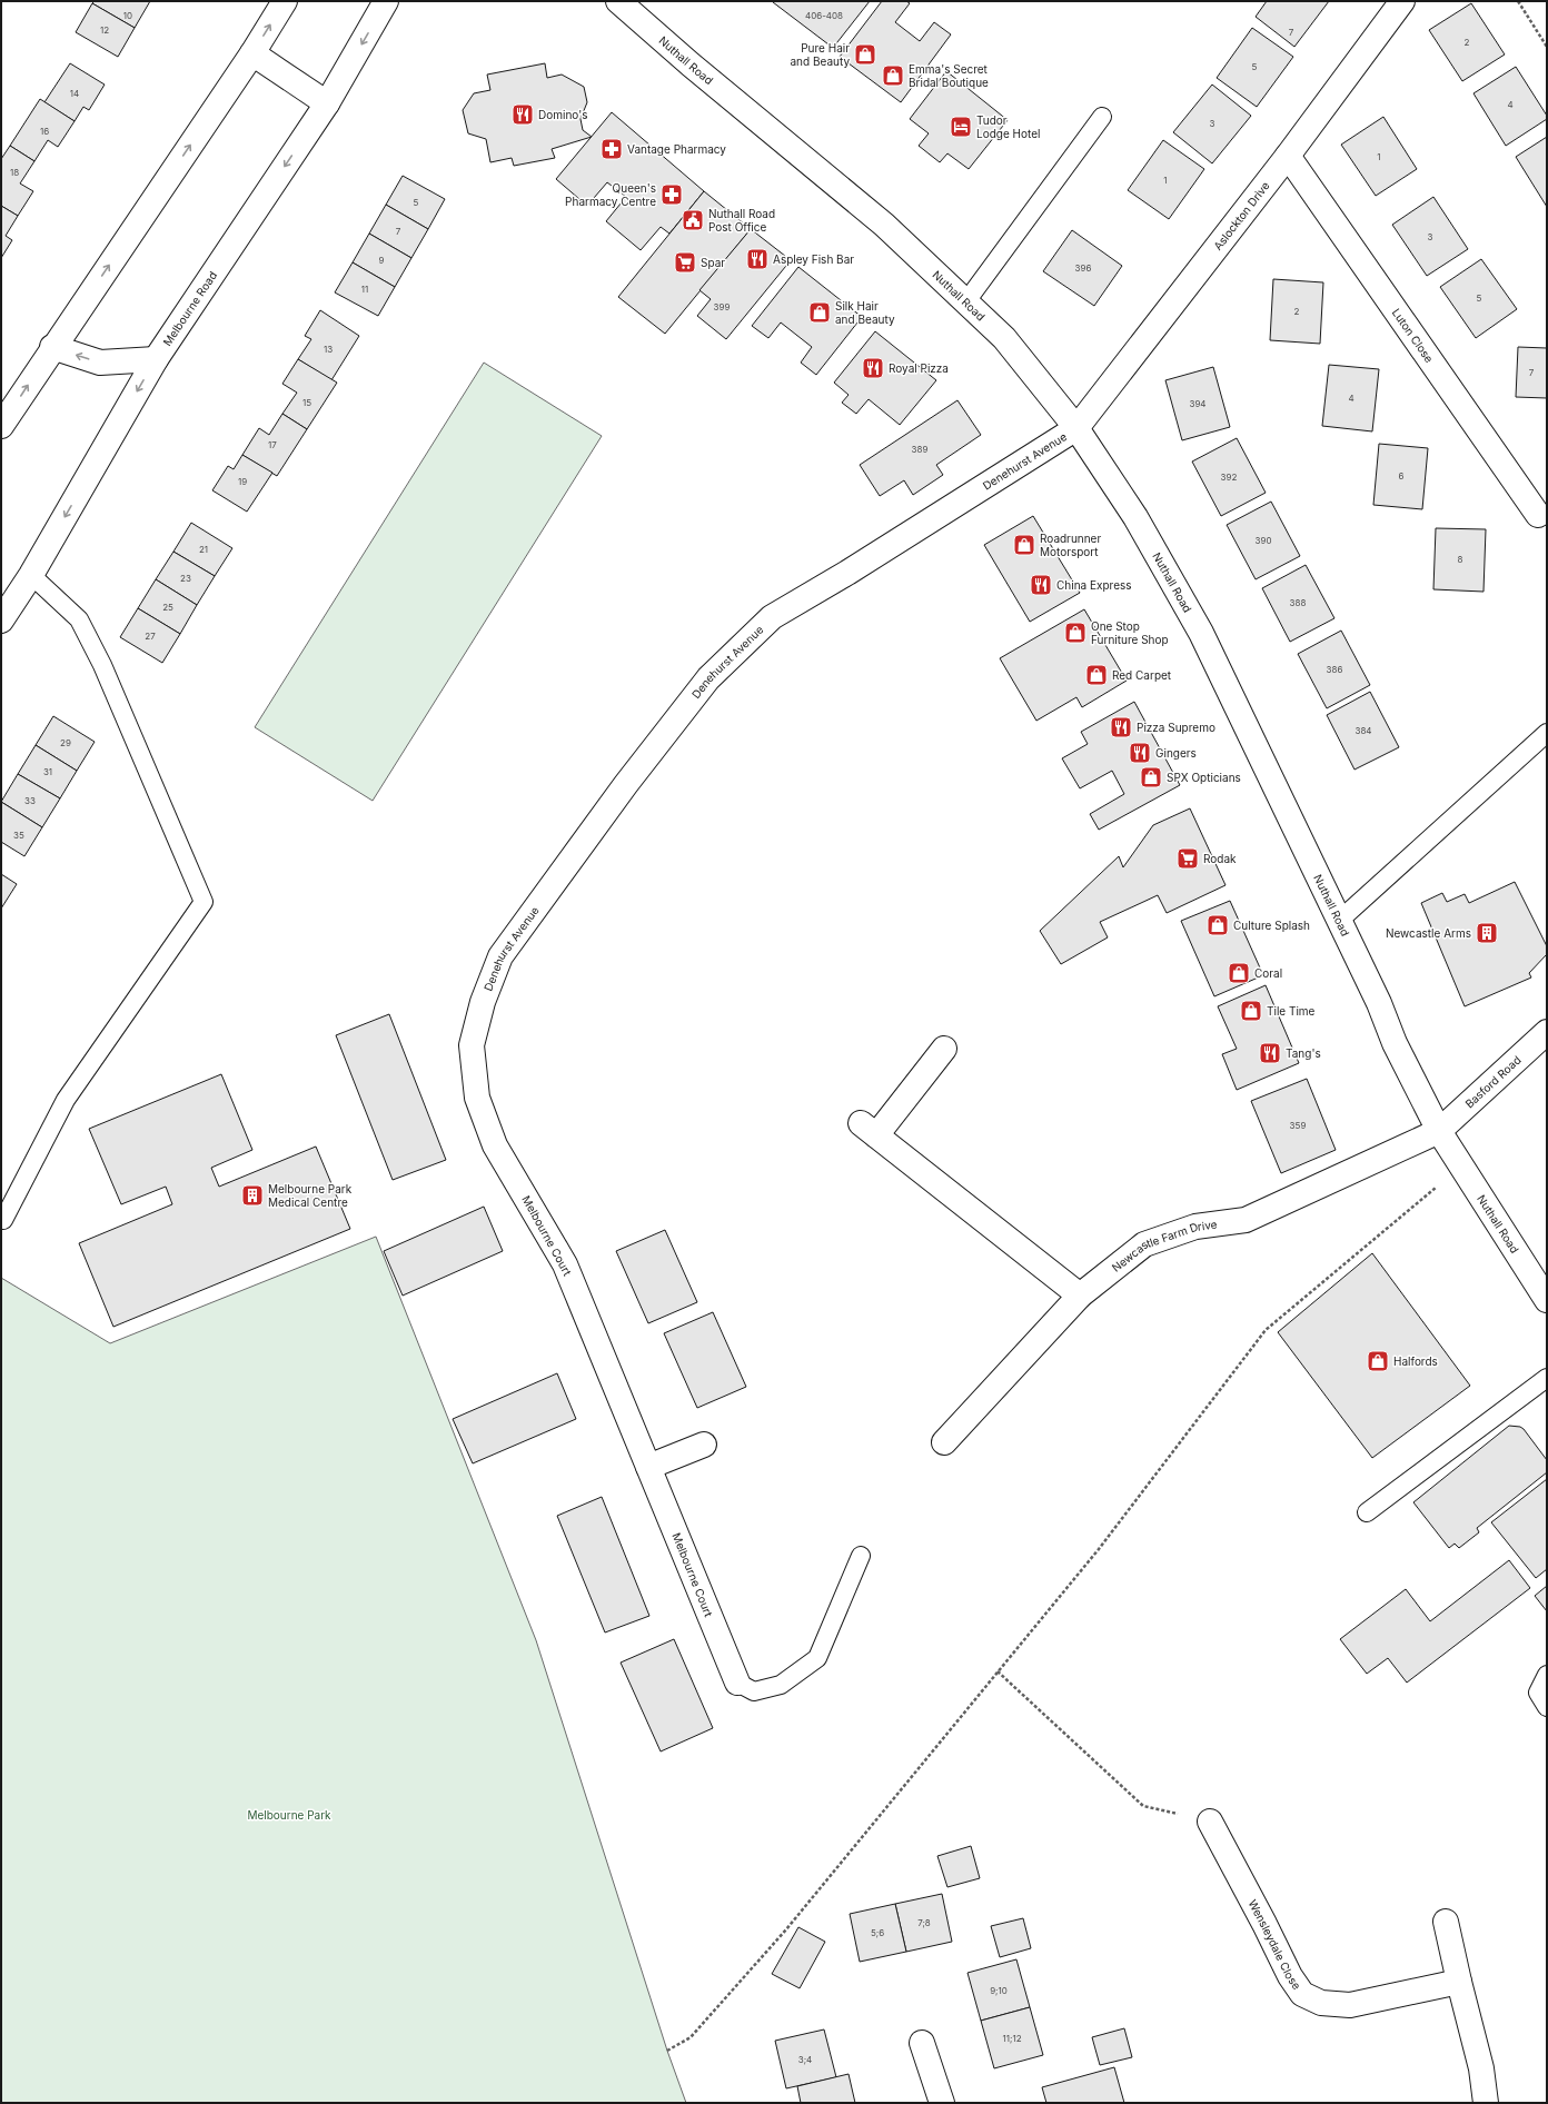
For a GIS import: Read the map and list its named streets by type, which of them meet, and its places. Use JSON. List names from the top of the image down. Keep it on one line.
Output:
{"streets":{"main road":["Nuthall Road","Aslockton Drive","Melbourne Road","Luton Close","Denehurst Avenue","Basford Road","Melbourne Court","Newcastle Farm Drive","Wensleydale Close"]},"crossings":[["Nuthall Road","Aslockton Drive"],["Nuthall Road","Denehurst Avenue"],["Nuthall Road","Basford Road"],["Nuthall Road","Newcastle Farm Drive"],["Aslockton Drive","Luton Close"],["Aslockton Drive","Denehurst Avenue"],["Denehurst Avenue","Melbourne Court"],["Basford Road","Newcastle Farm Drive"]],"parks":["Melbourne Park"],"places":{"shop":["Pure Hair and Beauty","Emma's Secret Bridal Boutique","Silk Hair and Beauty","Roadrunner Motorsport","One Stop Furniture Shop","Red Carpet","SPX Opticians","Culture Splash","Coral","Tile Time","Halfords"],"restaurant":["Domino's","Aspley Fish Bar","Royal Pizza","China Express","Pizza Supremo","Gingers","Tang's"],"hotel":["Tudor Lodge Hotel"],"pharmacy":["Vantage Pharmacy","Queen's Pharmacy Centre"],"public building":["Nuthall Road Post Office"],"supermarket":["Spar","Rodak"],"building":["Newcastle Arms","Melbourne Park Medical Centre"]},"house_numbers":["10","406-408","12","7","2","5","14","4","3","16","1","18","1","5","7","3","9","396","11","5","399","2","13","7","4","15","394","17","389","6","392","19","390","21","8","23","388","25","27","386","384","29","31","33","35","359","7;8","5;6","9;10","11;12","3;4"]}
